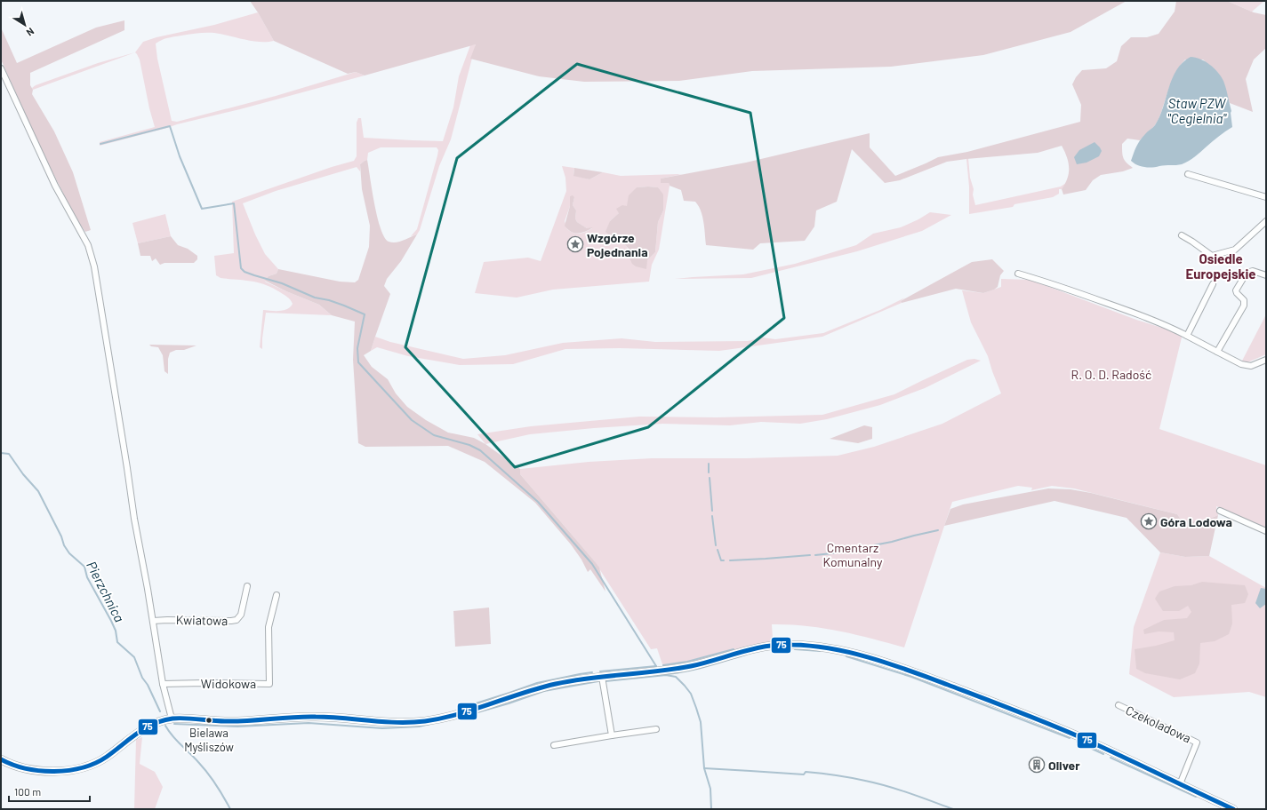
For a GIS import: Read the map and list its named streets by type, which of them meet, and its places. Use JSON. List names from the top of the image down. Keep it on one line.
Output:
{"streets":{"street":["Kwiatowa","Widokowa","Czekoladowa"]},"districts":["Osiedle Europejskie"],"water":["Staw PZW \"Cegielnia\"","Pierzchnica"],"parks":["R. O. D. Radość","Cmentarz Komunalny"],"places":{"place":["Wzgórze Pojednania","Góra Lodowa"],"other":["Bielawa Myśliszów"],"building":["Oliver"]},"lines":["transit line 75"],"scale_bar":"100 m","north":"bottom right"}
